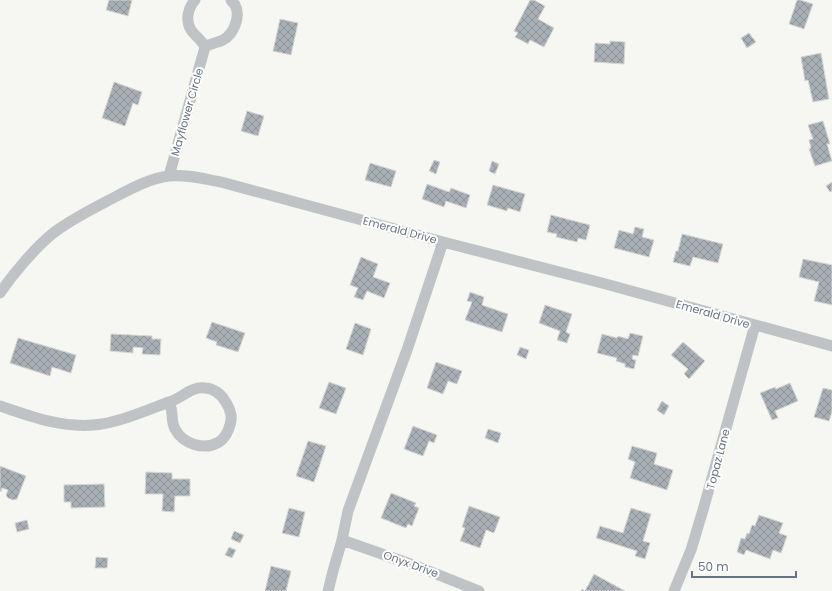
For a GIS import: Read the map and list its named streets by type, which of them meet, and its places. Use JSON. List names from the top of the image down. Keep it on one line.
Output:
{"streets":{"street":["Mayflower Circle","Emerald Drive","Topaz Lane","Onyx Drive"]},"crossings":[["Mayflower Circle","Emerald Drive"],["Emerald Drive","Topaz Lane"]],"scale_bar":"50 m"}
